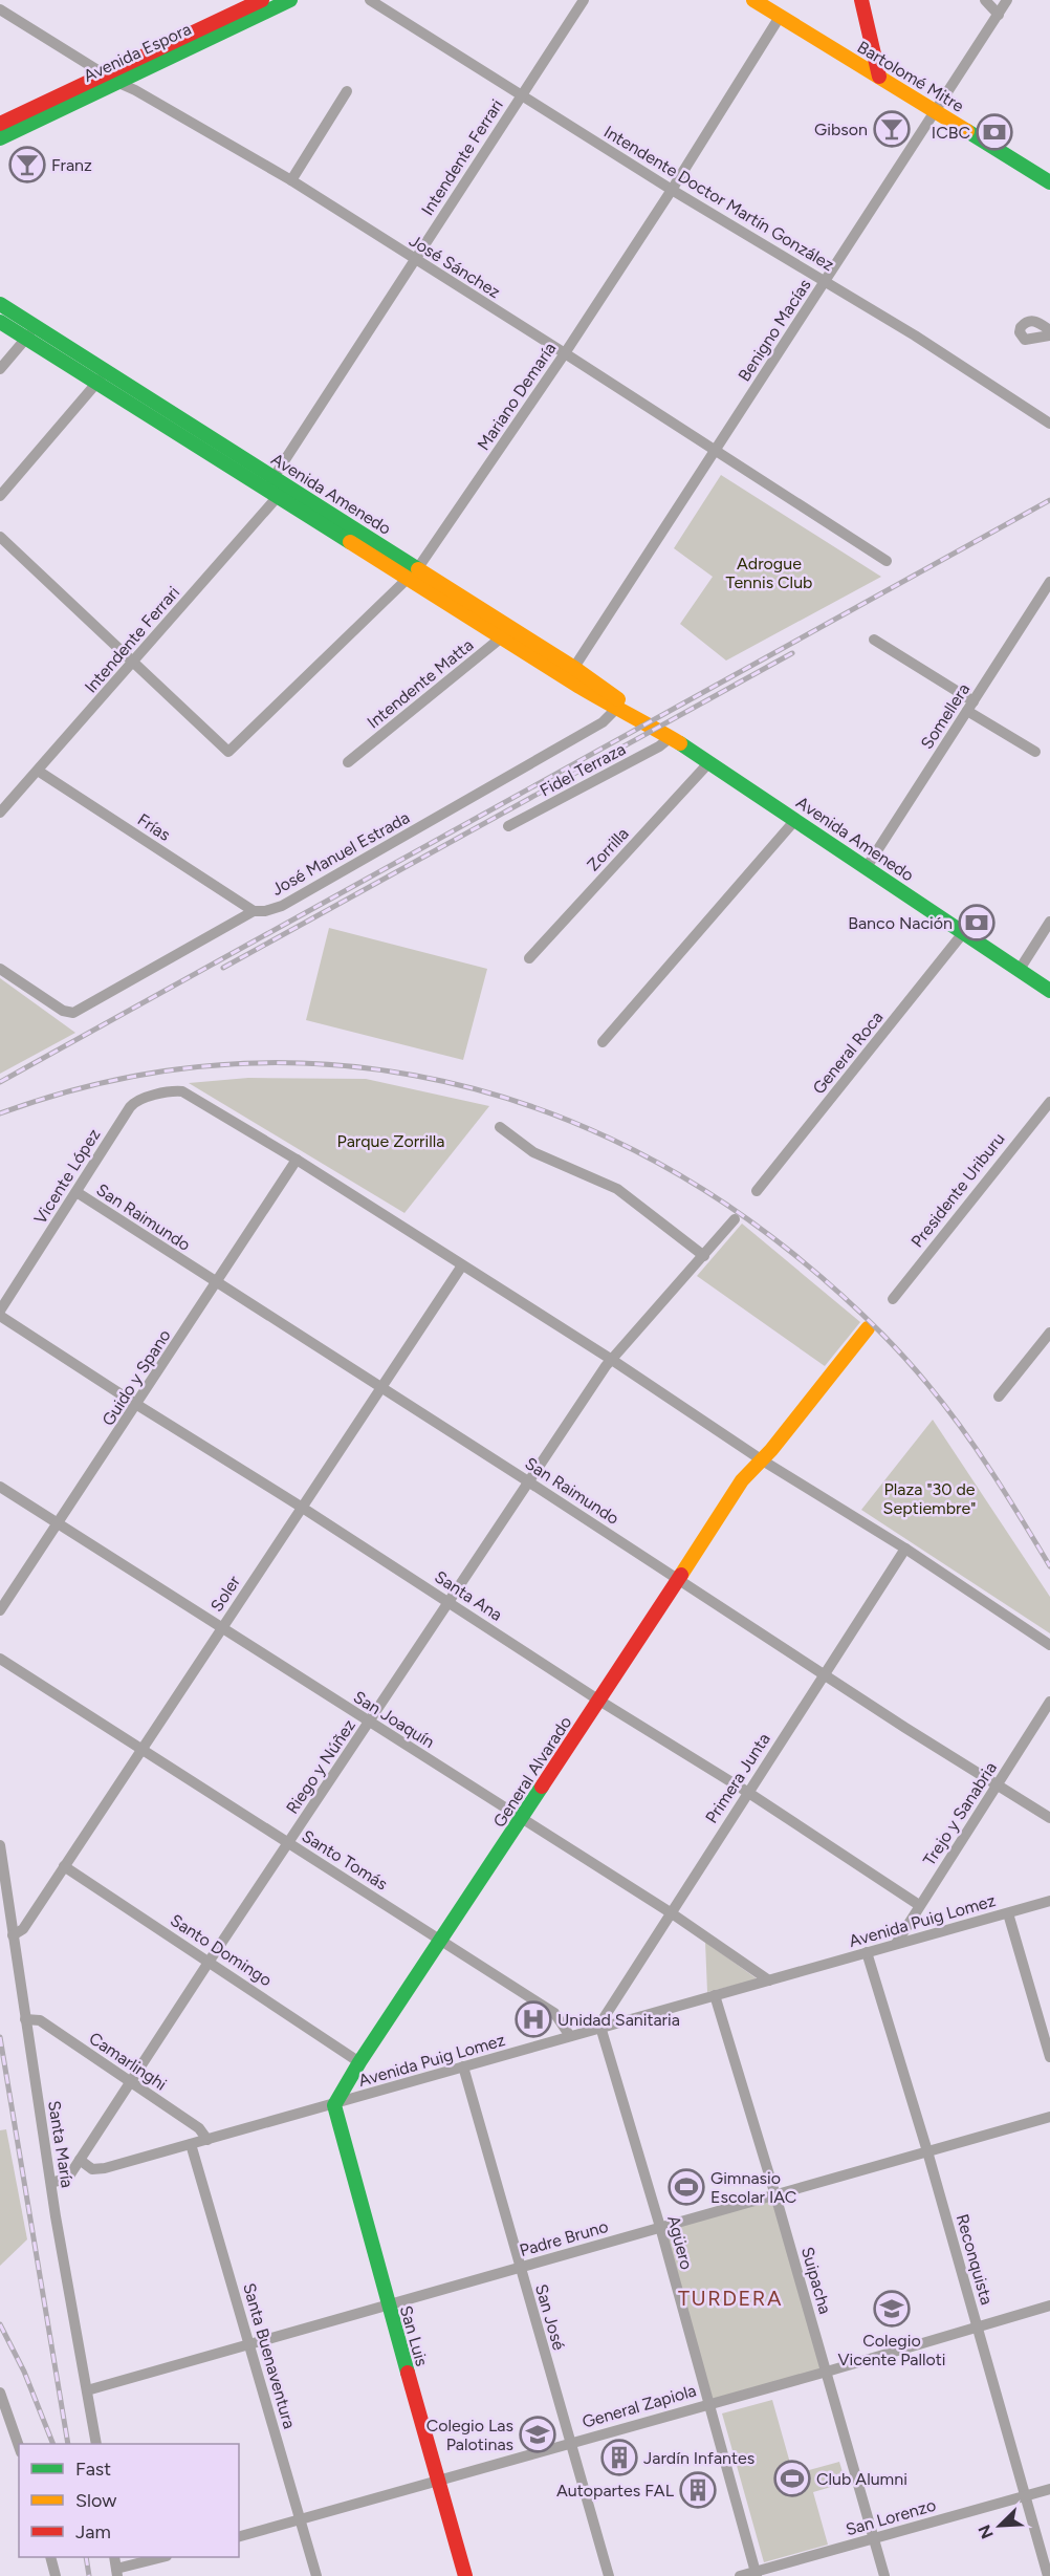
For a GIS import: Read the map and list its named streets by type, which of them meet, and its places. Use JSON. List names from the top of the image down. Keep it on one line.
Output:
{"streets":{"street":["Avenida Espora","Bartolomé Mitre","Intendente Ferrari","Intendente Doctor Martín González","José Sánchez","Benigno Macías","Mariano Demaría","Avenida Amenedo","Intendente Matta","Somellera","Fidel Terraza","Frías","Zorrilla","José Manuel Estrada","General Roca","Vicente López","Presidente Uriburu","San Raimundo","Guido y Spano","Soler","Santa Ana","San Joaquín","Riego y Núñez","General Alvarado","Primera Junta","Trejo y Sanabria","Santo Tomás","Avenida Puig Lomez","Santo Domingo","Camarlinghi","Santa María","Padre Bruno","Agüero","Reconquista","Suipacha","San José","San Luis","Santa Buenaventura","General Zapiola","San Lorenzo"]},"crossings":[["Avenida Espora","José Sánchez"],["Bartolomé Mitre","Benigno Macías"],["Bartolomé Mitre","Mariano Demaría"],["Intendente Ferrari","Intendente Doctor Martín González"],["Intendente Ferrari","José Sánchez"],["Intendente Ferrari","Mariano Demaría"],["Intendente Ferrari","Avenida Amenedo"],["Intendente Ferrari","Frías"],["Intendente Doctor Martín González","Benigno Macías"],["Intendente Doctor Martín González","Mariano Demaría"],["José Sánchez","Benigno Macías"],["José Sánchez","Mariano Demaría"],["Benigno Macías","Avenida Amenedo"],["Mariano Demaría","Avenida Amenedo"],["Avenida Amenedo","Intendente Matta"],["Avenida Amenedo","Somellera"],["Avenida Amenedo","Fidel Terraza"],["Avenida Amenedo","Zorrilla"],["Avenida Amenedo","José Manuel Estrada"],["Avenida Amenedo","General Roca"],["Frías","José Manuel Estrada"],["Vicente López","San Raimundo"],["Vicente López","Guido y Spano"],["San Raimundo","Guido y Spano"],["San Raimundo","Soler"],["San Raimundo","Riego y Núñez"],["San Raimundo","General Alvarado"],["San Raimundo","Primera Junta"],["San Raimundo","Trejo y Sanabria"],["Guido y Spano","Santa Ana"],["Guido y Spano","San Joaquín"],["Soler","Santa Ana"],["Soler","San Joaquín"],["Soler","Santo Tomás"],["Soler","Santo Domingo"],["Soler","Santa María"],["Santa Ana","Riego y Núñez"],["Santa Ana","General Alvarado"],["Santa Ana","Primera Junta"],["Santa Ana","Trejo y Sanabria"],["San Joaquín","Riego y Núñez"],["San Joaquín","General Alvarado"],["San Joaquín","Primera Junta"],["San Joaquín","Avenida Puig Lomez"],["Riego y Núñez","Santo Tomás"],["Riego y Núñez","Avenida Puig Lomez"],["Riego y Núñez","Santo Domingo"],["Riego y Núñez","Camarlinghi"],["Riego y Núñez","Santa María"],["General Alvarado","Santo Tomás"],["General Alvarado","Avenida Puig Lomez"],["General Alvarado","Santo Domingo"],["General Alvarado","San Luis"],["Primera Junta","Avenida Puig Lomez"],["Primera Junta","Agüero"],["Trejo y Sanabria","Avenida Puig Lomez"],["Santo Tomás","Avenida Puig Lomez"],["Avenida Puig Lomez","Camarlinghi"],["Avenida Puig Lomez","Agüero"],["Avenida Puig Lomez","Reconquista"],["Avenida Puig Lomez","Suipacha"],["Avenida Puig Lomez","San José"],["Avenida Puig Lomez","San Luis"],["Avenida Puig Lomez","Santa Buenaventura"],["Camarlinghi","Santa María"],["Santa María","Padre Bruno"],["Padre Bruno","Agüero"],["Padre Bruno","Reconquista"],["Padre Bruno","Suipacha"],["Padre Bruno","San José"],["Padre Bruno","San Luis"],["Padre Bruno","Santa Buenaventura"],["Agüero","General Zapiola"],["Agüero","San Lorenzo"],["Reconquista","General Zapiola"],["Reconquista","San Lorenzo"],["Suipacha","General Zapiola"],["Suipacha","San Lorenzo"],["San José","General Zapiola"],["San Luis","General Zapiola"],["Santa Buenaventura","General Zapiola"]],"districts":["TURDERA"],"parks":["Adrogue Tennis Club","Parque Zorrilla","Plaza \"30 de Septiembre\""],"places":{"bar":["Gibson","Franz"],"bank":["ICBC","Banco Nación"],"hospital":["Unidad Sanitaria"],"sports":["Gimnasio Escolar IAC","Club Alumni"],"school or university":["Colegio Vicente Palloti","Colegio Las Palotinas"],"building":["Jardín Infantes","Autopartes FAL"]},"legend":["Fast","Slow","Jam"],"north":"bottom left"}
